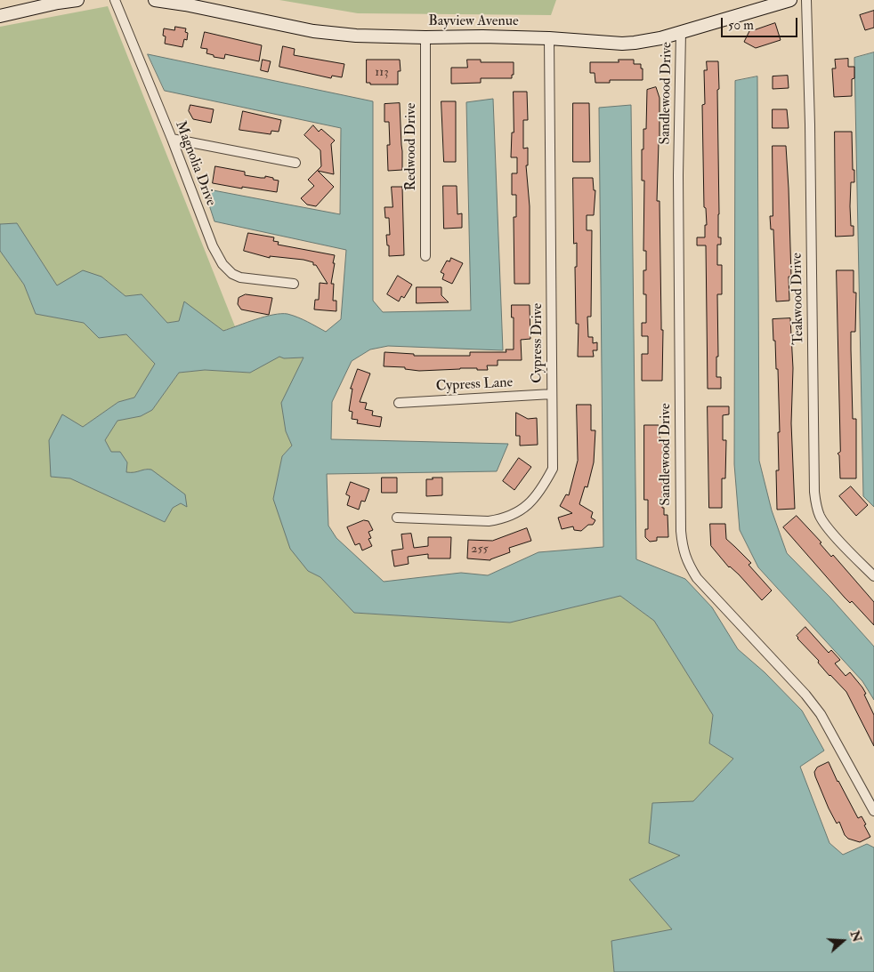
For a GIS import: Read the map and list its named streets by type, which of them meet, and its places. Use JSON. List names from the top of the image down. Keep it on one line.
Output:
{"streets":{"main road":["Bayview Avenue"],"street":["Sandlewood Drive","Redwood Drive","Magnolia Drive","Teakwood Drive","Cypress Drive","Cypress Lane"]},"crossings":[["Bayview Avenue","Sandlewood Drive"],["Bayview Avenue","Redwood Drive"],["Bayview Avenue","Cypress Drive"],["Cypress Drive","Cypress Lane"]],"house_numbers":["113","255"],"scale_bar":"50 m","north":"right"}
